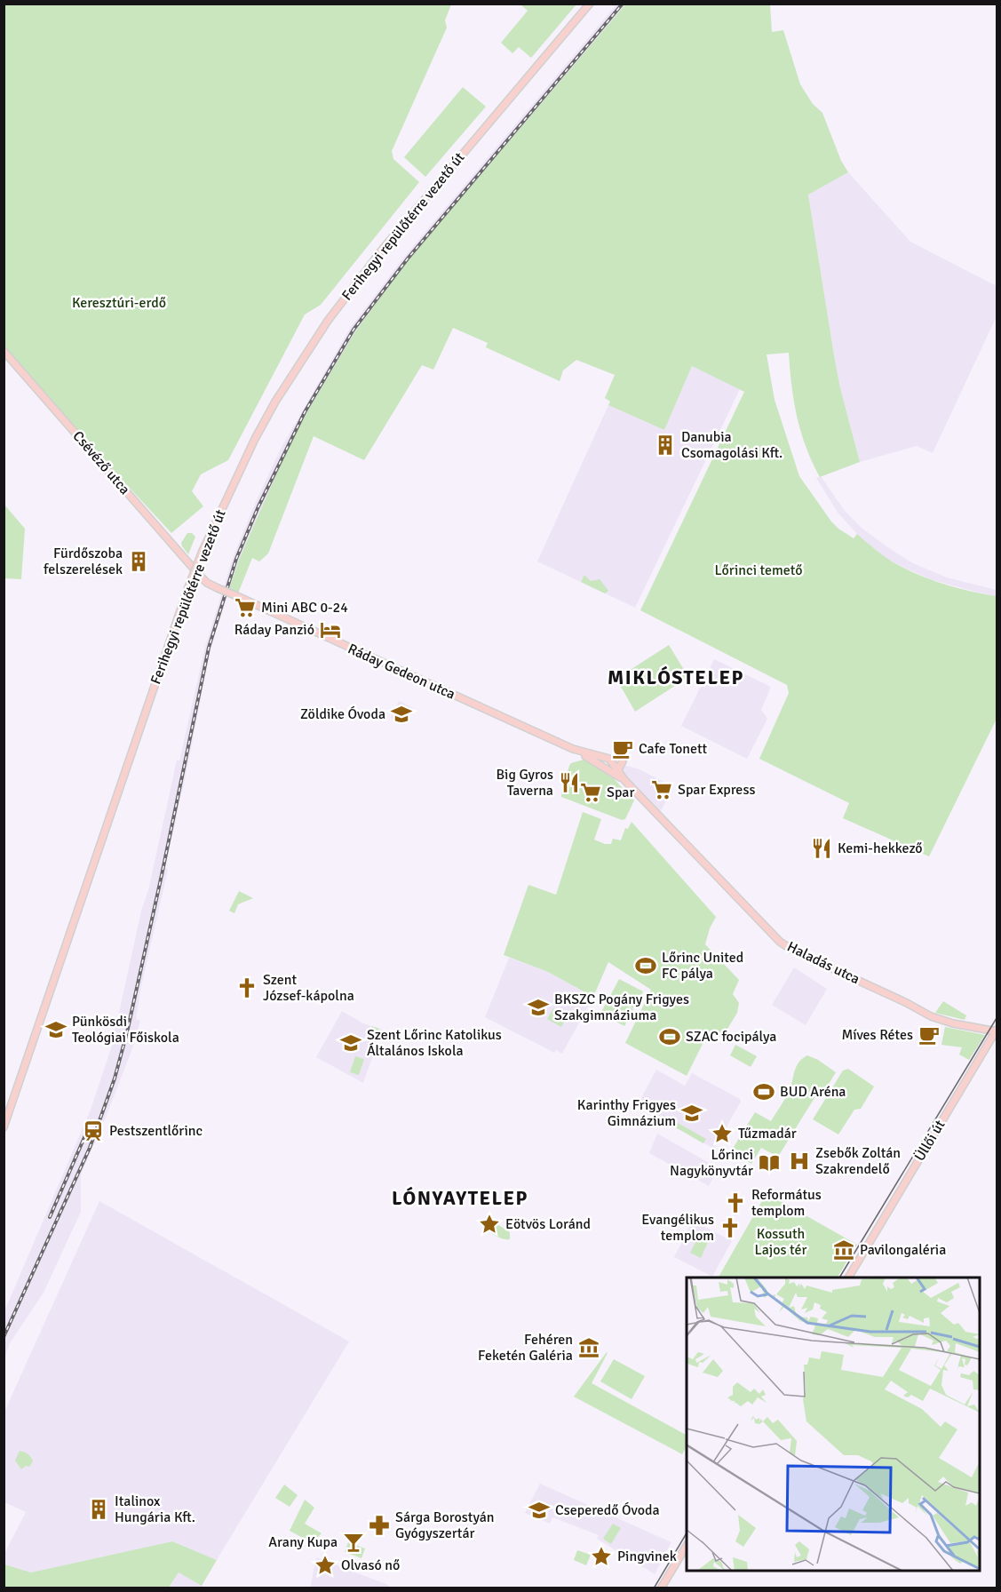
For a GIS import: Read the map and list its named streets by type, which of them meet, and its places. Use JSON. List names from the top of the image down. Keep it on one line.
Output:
{"streets":{"main road":["Ferihegyi repülőtérre vezető út","Csévéző utca","Ráday Gedeon utca","Haladás utca","Üllői út"]},"crossings":[["Csévéző utca","Ráday Gedeon utca"],["Haladás utca","Üllői út"]],"districts":["MIKLÓSTELEP","LÓNYAYTELEP"],"parks":["Keresztúri-erdő","Lőrinci temető","Kossuth Lajos tér"],"places":{"building":["Danubia Csomagolási Kft.","Fürdőszoba felszerelések","Italinox Hungária Kft."],"supermarket":["Mini ABC 0-24","Spar Express","Spar"],"hotel":["Ráday Panzió"],"school or university":["Zöldike Óvoda","BKSZC Pogány Frigyes Szakgimnáziuma","Pünkösdi Teológiai Főiskola","Szent Lőrinc Katolikus Általános Iskola","Karinthy Frigyes Gimnázium","Cseperedő Óvoda"],"cafe":["Cafe Tonett","Míves Rétes"],"restaurant":["Big Gyros Taverna","Kemi-hekkező"],"sports":["Lőrinc United FC pálya","SZAC focipálya","BUD Aréna"],"church":["Szent József-kápolna","Református templom","Evangélikus templom"],"station":["Pestszentlőrinc"],"place":["Tűzmadár","Eötvös Loránd","Pingvinek","Olvasó nő"],"hospital":["Zsebők Zoltán Szakrendelő"],"library":["Lőrinci Nagykönyvtár"],"museum":["Pavilongaléria","Fehéren Feketén Galéria"],"pharmacy":["Sárga Borostyán Gyógyszertár"],"bar":["Arany Kupa"]}}
